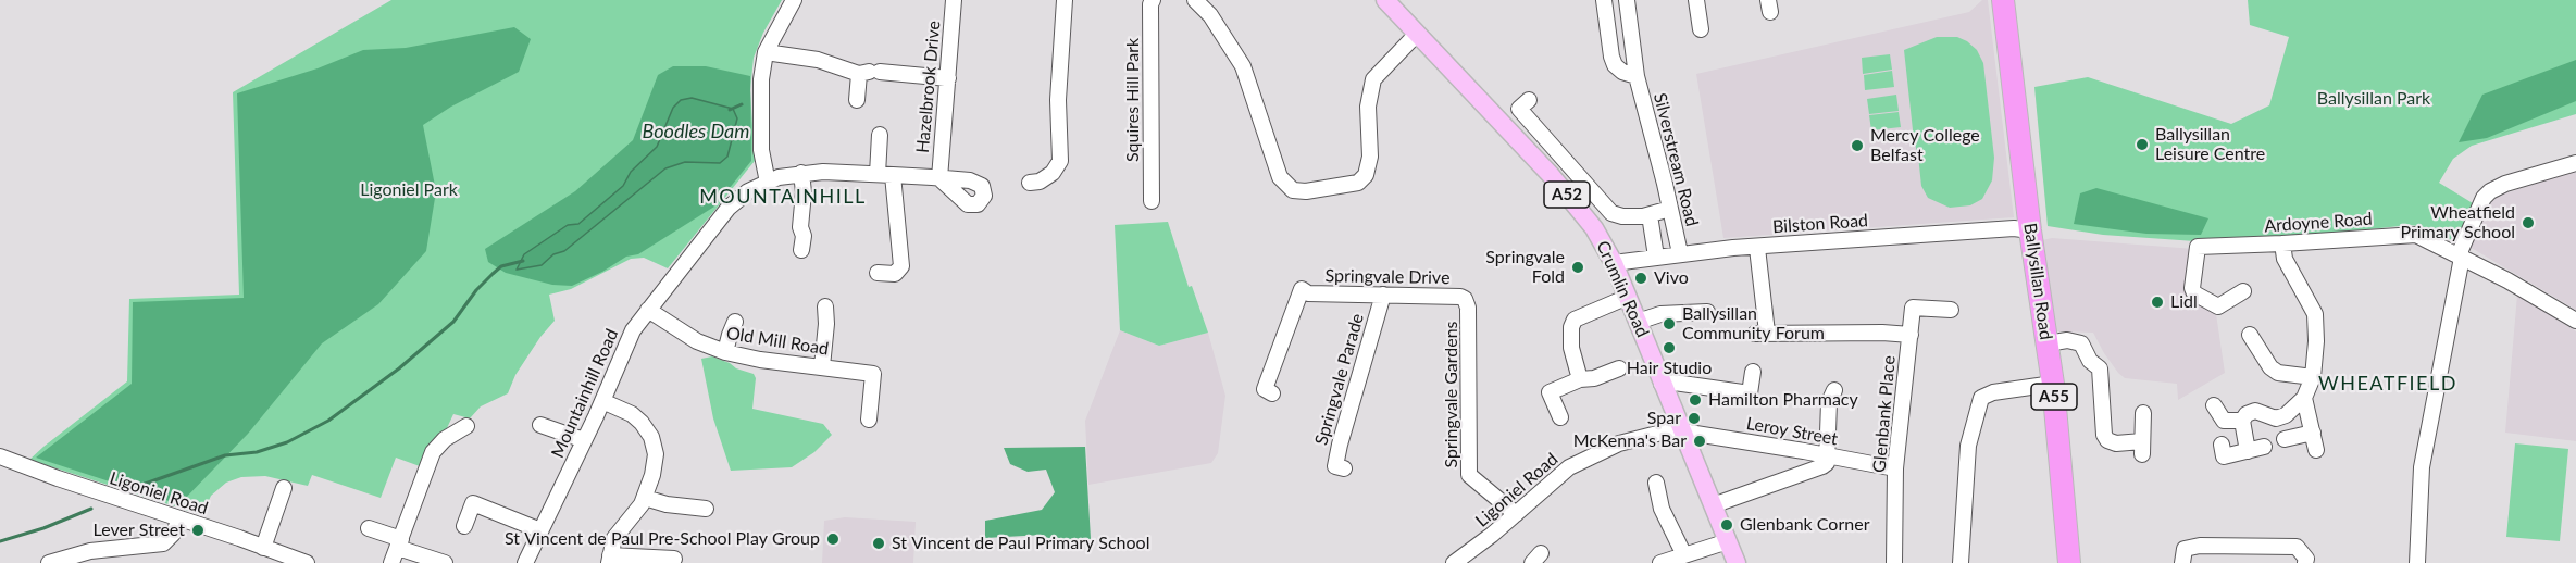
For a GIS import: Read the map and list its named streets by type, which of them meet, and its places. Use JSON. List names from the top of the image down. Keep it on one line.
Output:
{"streets":{"highway":["Ballysillan Road","A55"],"main road":["A52","Crumlin Road"],"street":["Hazelbrook Drive","Squires Hill Park","Silverstream Road","Ardoyne Road","Bilston Road","Springvale Drive","Old Mill Road","Springvale Parade","Mountainhill Road","Springvale Gardens","Glenbank Place","Leroy Street","Ligoniel Road"]},"crossings":[["Hazelbrook Drive","Mountainhill Road"],["Silverstream Road","Bilston Road"],["Bilston Road","Ballysillan Road"],["Bilston Road","Crumlin Road"],["Springvale Drive","Springvale Parade"],["Springvale Drive","Springvale Gardens"],["Crumlin Road","Leroy Street"],["Crumlin Road","Ligoniel Road"],["Old Mill Road","Mountainhill Road"],["Springvale Gardens","Ligoniel Road"],["Glenbank Place","Leroy Street"],["Leroy Street","Ligoniel Road"]],"districts":["MOUNTAINHILL","WHEATFIELD"],"water":["Boodles Dam"],"parks":["Ballysillan Park","Ligoniel Park"],"places":["Ballysillan Leisure Centre","Mercy College Belfast","Wheatfield Primary School","Springvale Fold","Vivo","Lidl","Ballysillan Community Forum","Hair Studio","Hamilton Pharmacy","Spar","McKenna's Bar","Glenbank Corner","Lever Street","St Vincent de Paul Pre-School Play Group","St Vincent de Paul Primary School"]}
